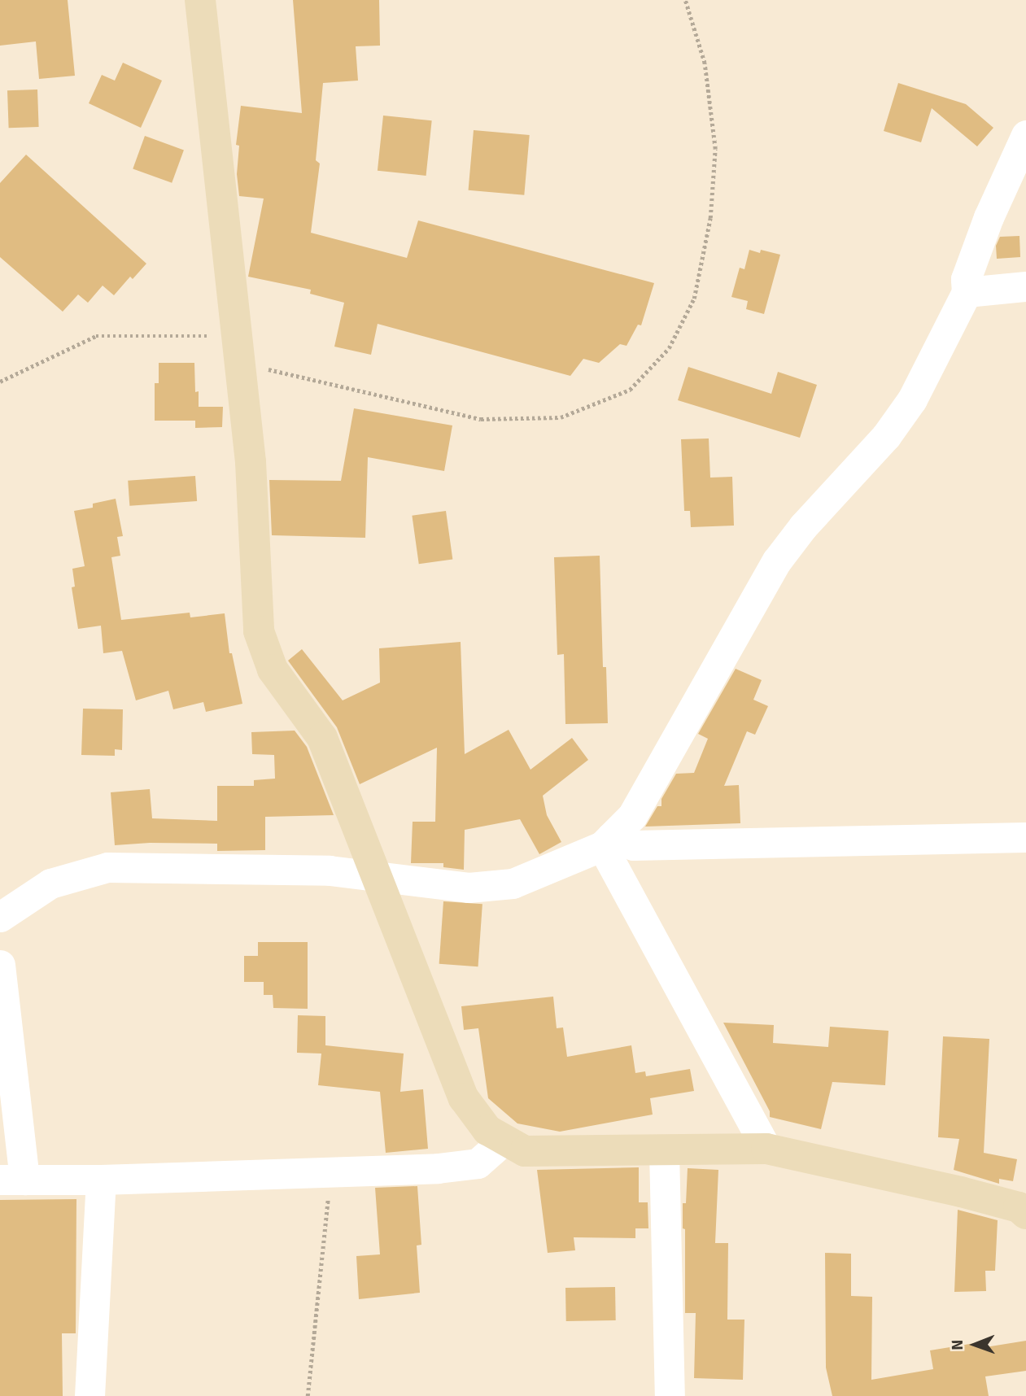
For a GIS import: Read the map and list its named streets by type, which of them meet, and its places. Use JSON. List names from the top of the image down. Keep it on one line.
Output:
{"north":"left"}
